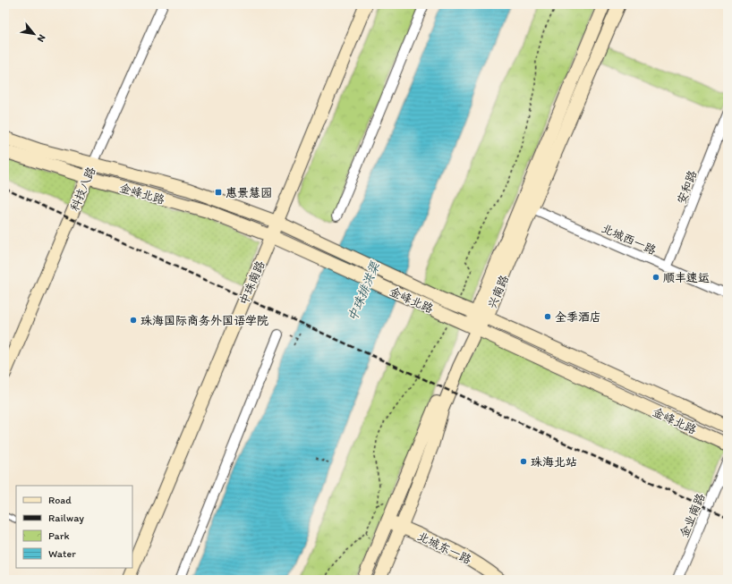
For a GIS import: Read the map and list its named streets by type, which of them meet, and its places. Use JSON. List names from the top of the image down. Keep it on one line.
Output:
{"streets":{"street":["安和路","科技八路","金峰北路","北城西一路","中珠南路","兴南路","金业南路","北城东一路"]},"crossings":[["安和路","北城西一路"],["科技八路","金峰北路"],["金峰北路","中珠南路"],["金峰北路","兴南路"],["北城西一路","兴南路"],["兴南路","北城东一路"]],"water":["中珠排洪渠"],"places":{"transit":["惠景慧园"],"other":["顺丰速运","全季酒店","珠海国际商务外国语学院","珠海北站"]},"legend":["Road","Railway","Park","Water"],"north":"bottom right"}
